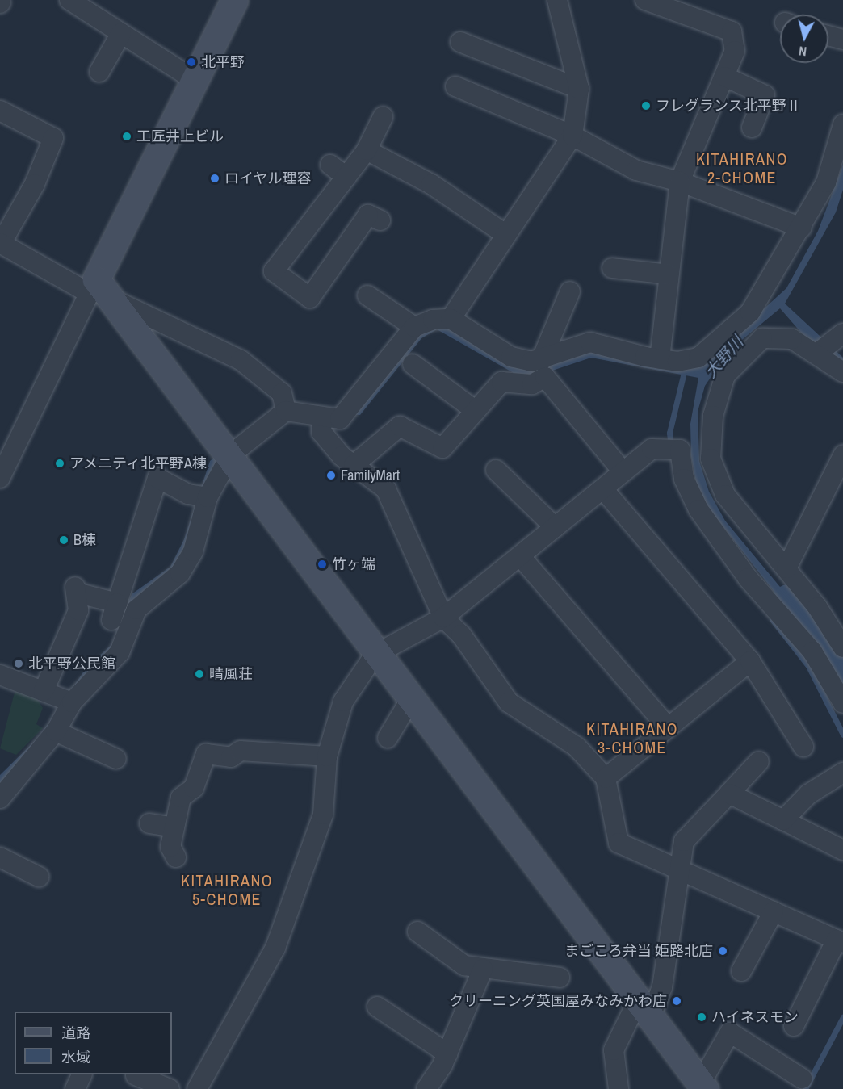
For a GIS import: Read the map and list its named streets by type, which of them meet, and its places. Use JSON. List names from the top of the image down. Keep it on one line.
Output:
{"districts":["KITAHIRANO 2-CHOME","KITAHIRANO 3-CHOME","KITAHIRANO 5-CHOME"],"water":["大野川"],"places":["北平野","フレグランス北平野Ⅱ","工匠井上ビル","ロイヤル理容","アメニティ北平野A棟","FamilyMart","B棟","竹ヶ端","北平野公民館","晴風荘","まごころ弁当 姫路北店","クリーニング英国屋みなみかわ店","ハイネスモン"],"legend":["道路","水域"],"north":"bottom"}
